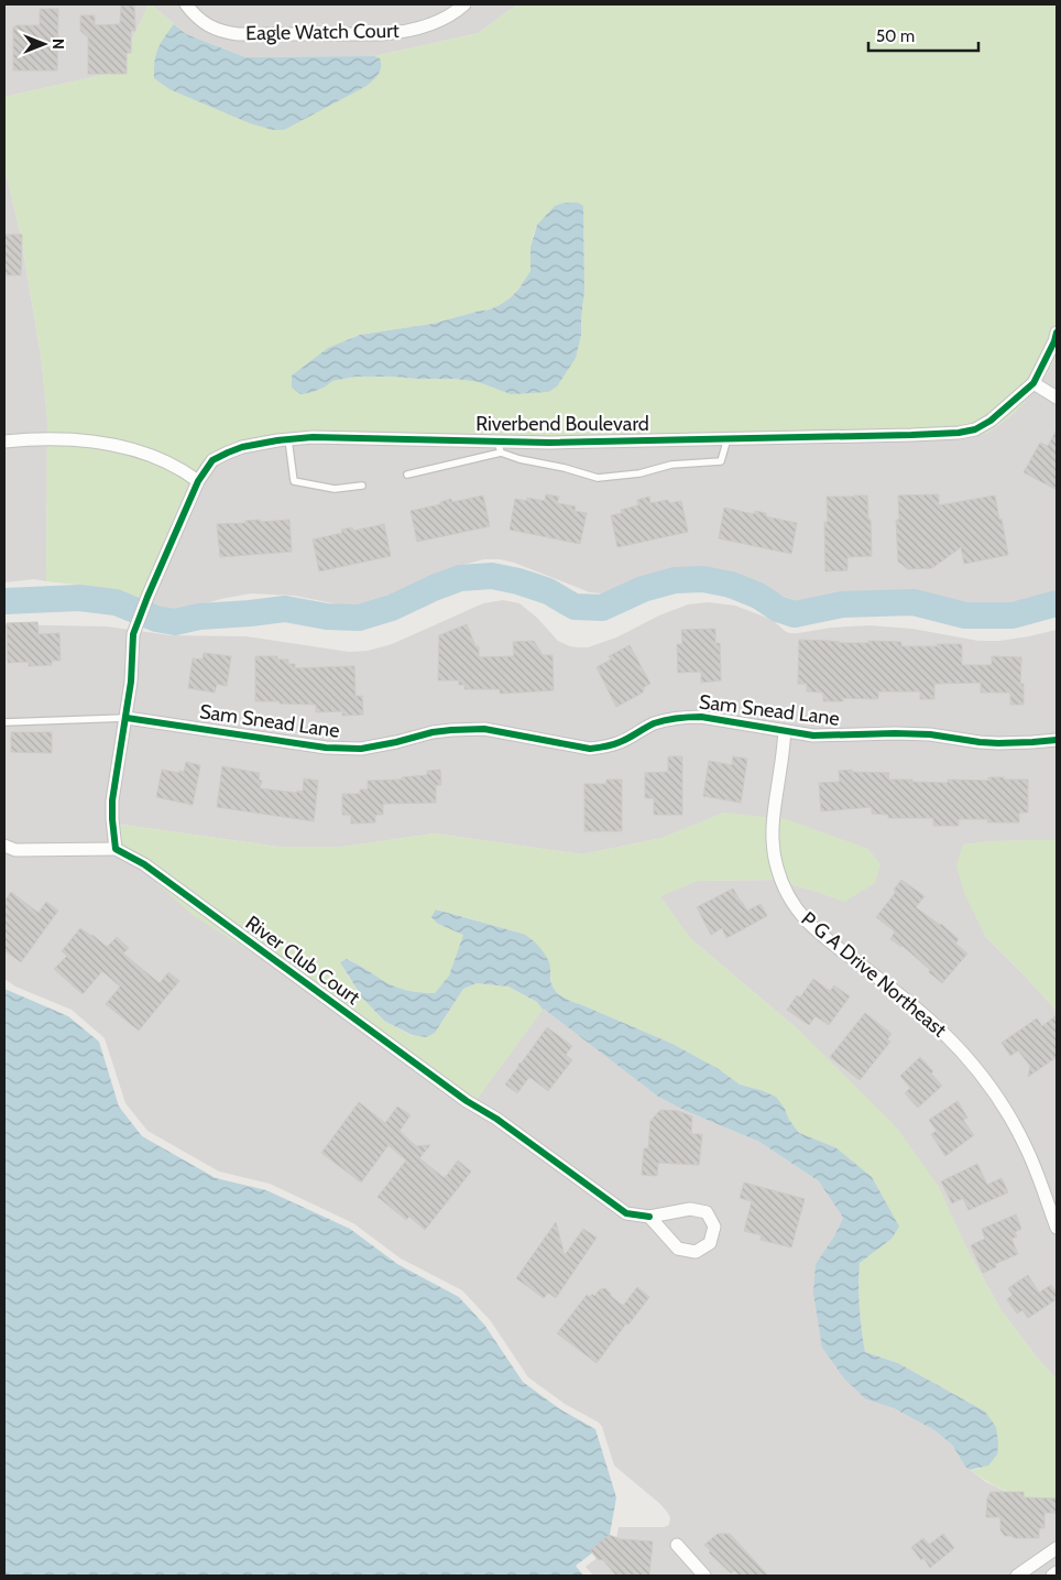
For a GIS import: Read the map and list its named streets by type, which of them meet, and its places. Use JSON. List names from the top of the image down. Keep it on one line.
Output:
{"streets":{"street":["Eagle Watch Court","Riverbend Boulevard","Sam Snead Lane","River Club Court","P G A Drive Northeast"]},"crossings":[["Riverbend Boulevard","Sam Snead Lane"],["Sam Snead Lane","P G A Drive Northeast"]],"scale_bar":"50 m","north":"right"}
